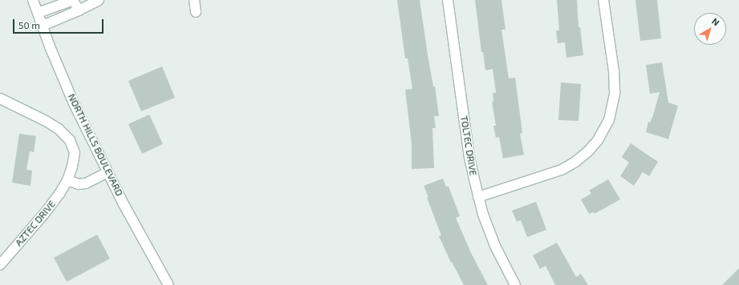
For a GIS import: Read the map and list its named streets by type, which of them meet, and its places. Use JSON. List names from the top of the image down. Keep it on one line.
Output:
{"streets":{"street":["NORTH HILLS BOULEVARD","TOLTEC DRIVE","AZTEC DRIVE"]},"scale_bar":"50 m","north":"top right"}
